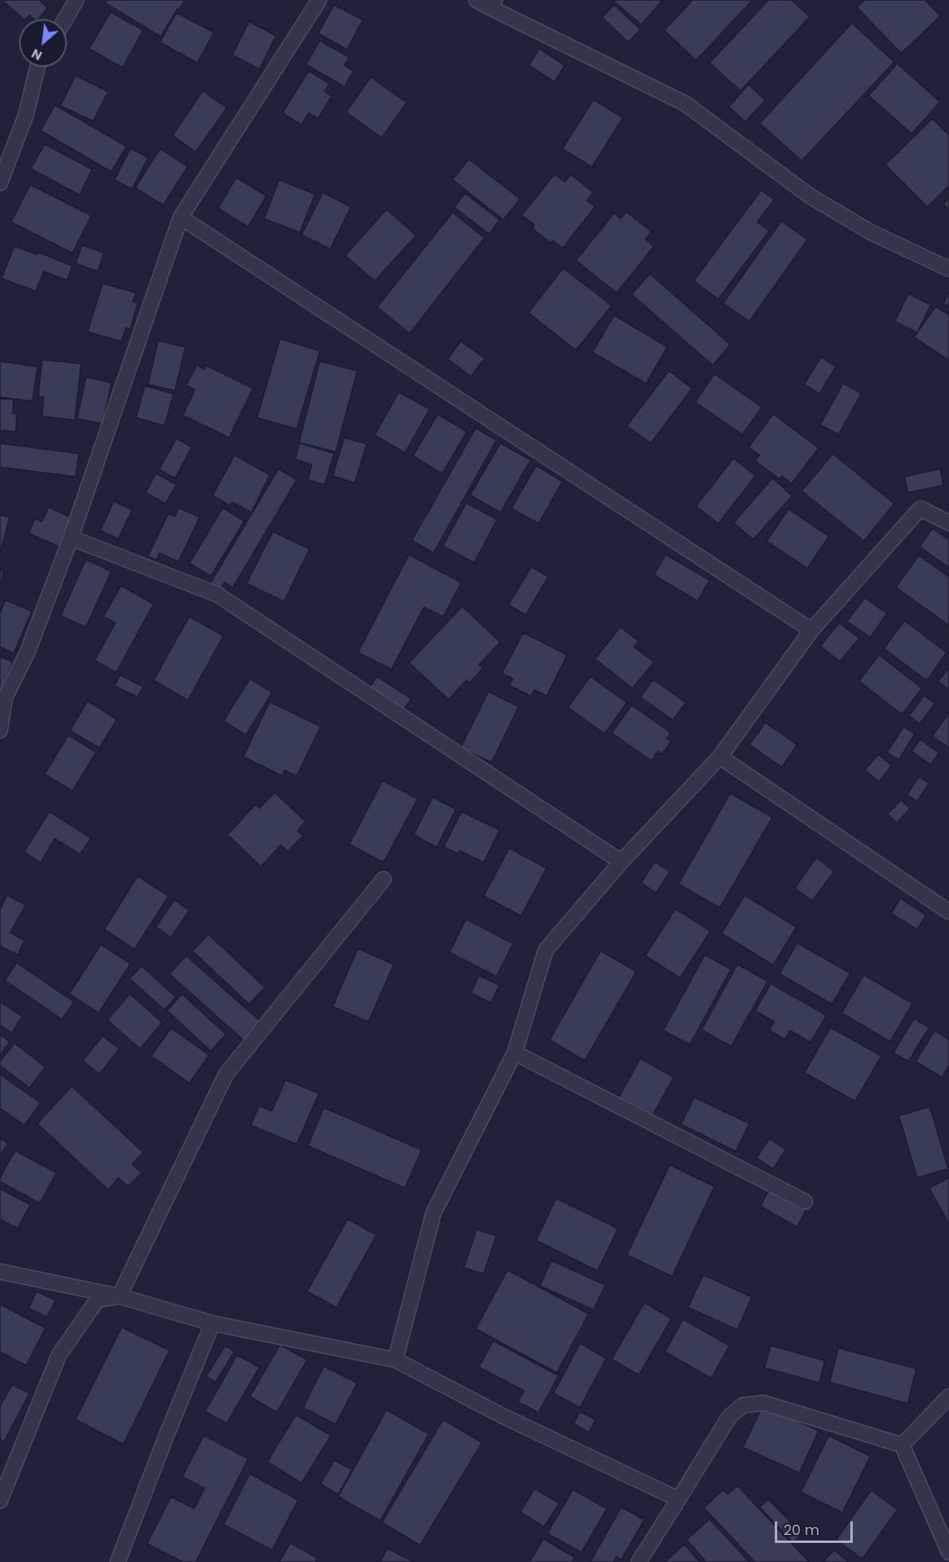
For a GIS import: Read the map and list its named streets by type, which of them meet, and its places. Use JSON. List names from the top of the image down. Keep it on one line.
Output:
{"scale_bar":"20 m","north":"bottom left"}
